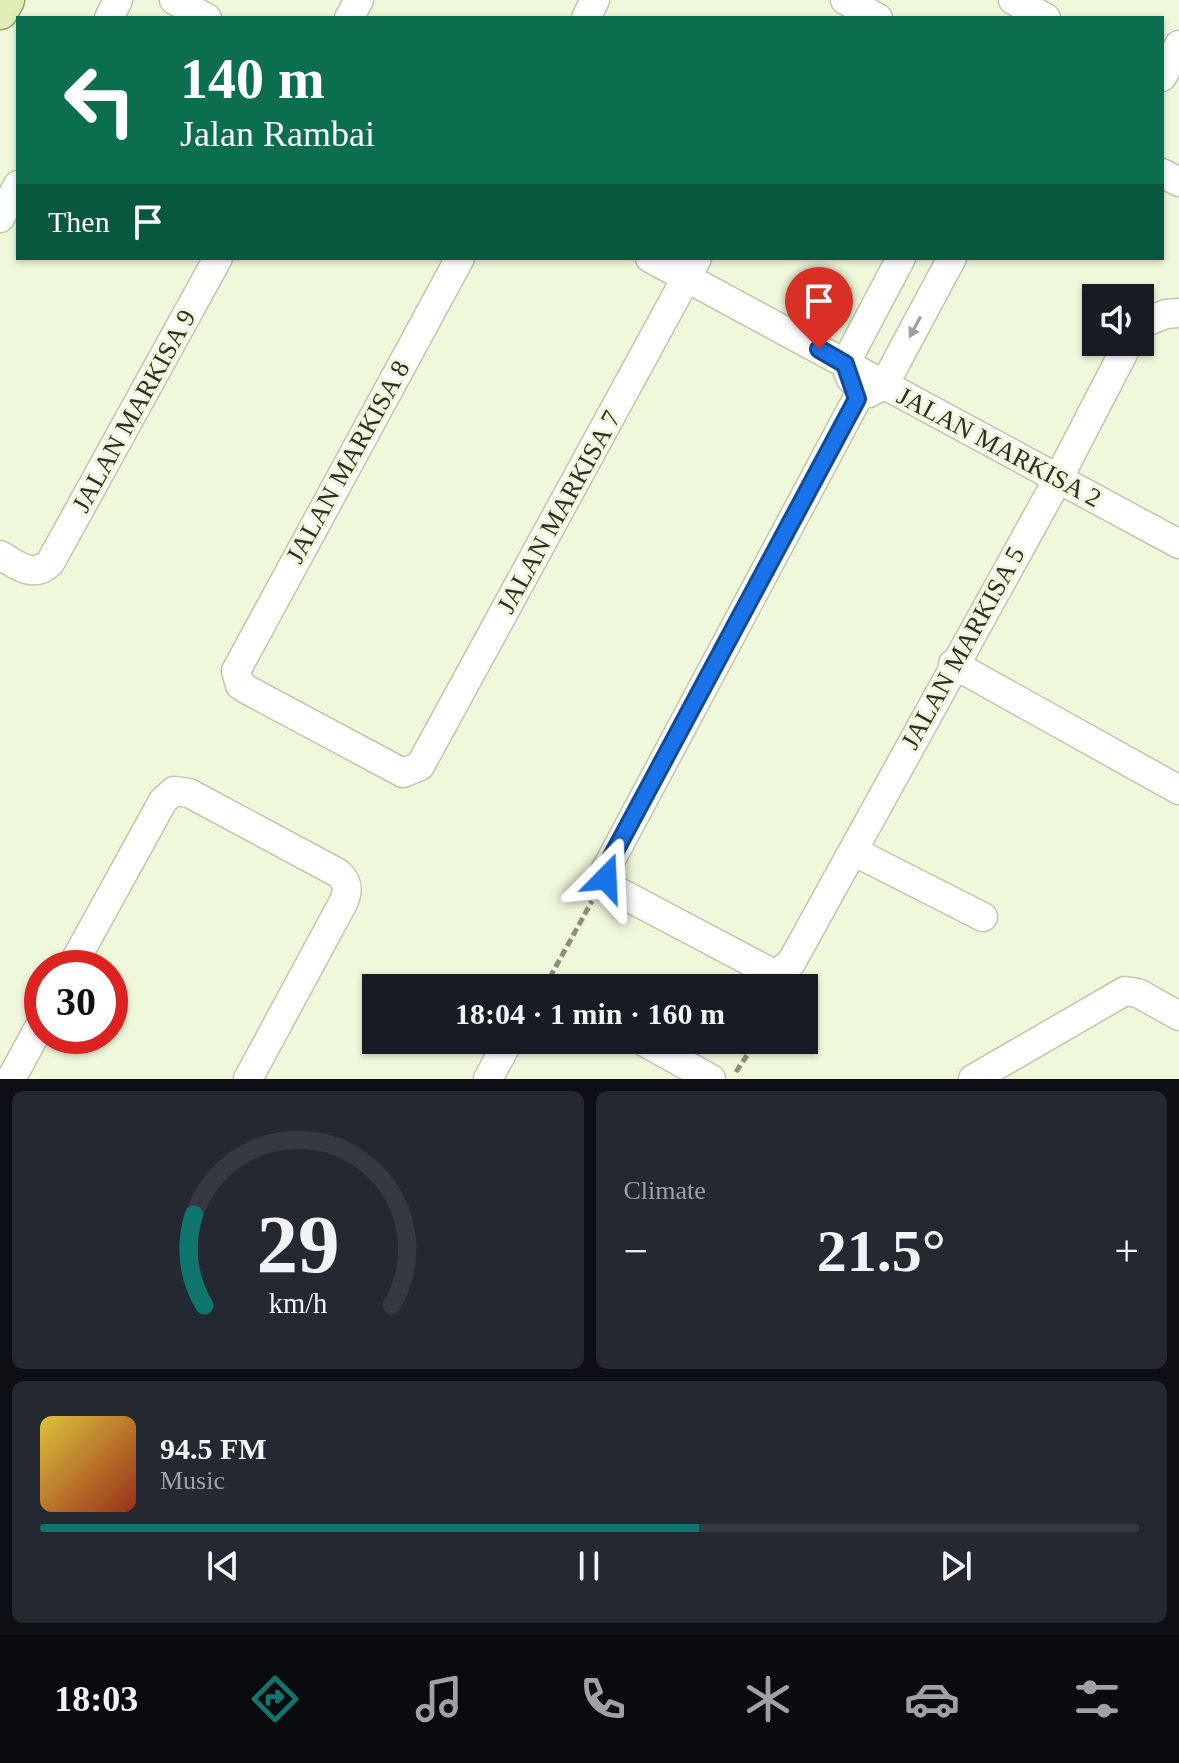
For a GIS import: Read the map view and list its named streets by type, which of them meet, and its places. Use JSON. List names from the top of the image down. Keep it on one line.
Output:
{"streets":{"street":["JALAN MARKISA 9","JALAN MARKISA 2","JALAN MARKISA 8","JALAN MARKISA 7","JALAN MARKISA 5"]},"crossings":[["JALAN MARKISA 2","JALAN MARKISA 7"],["JALAN MARKISA 2","JALAN MARKISA 5"],["JALAN MARKISA 8","JALAN MARKISA 7"]],"page":{"turn":["140 m","Jalan Rambai"],"then":"Then","limit":"30","trip":"18:04 · 1 min · 160 m","tile":"Climate","heat":["−","21.5°","+"],"song":["94.5 FM","Music"],"tabs":"18:03","gauge":["29","km/h"]}}
